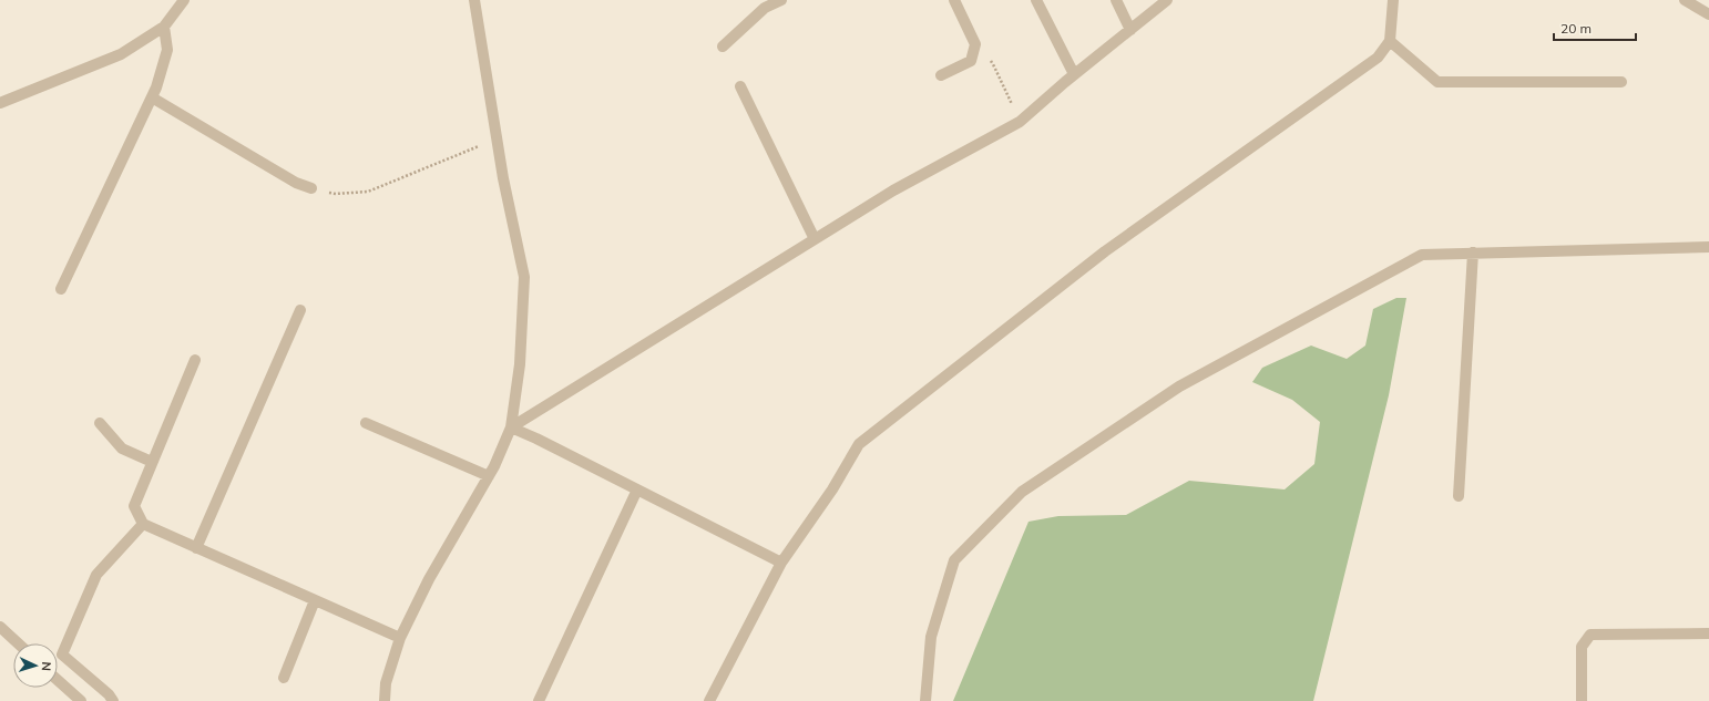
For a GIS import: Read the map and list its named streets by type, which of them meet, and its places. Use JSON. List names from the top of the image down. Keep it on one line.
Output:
{"scale_bar":"20 m","north":"right"}
